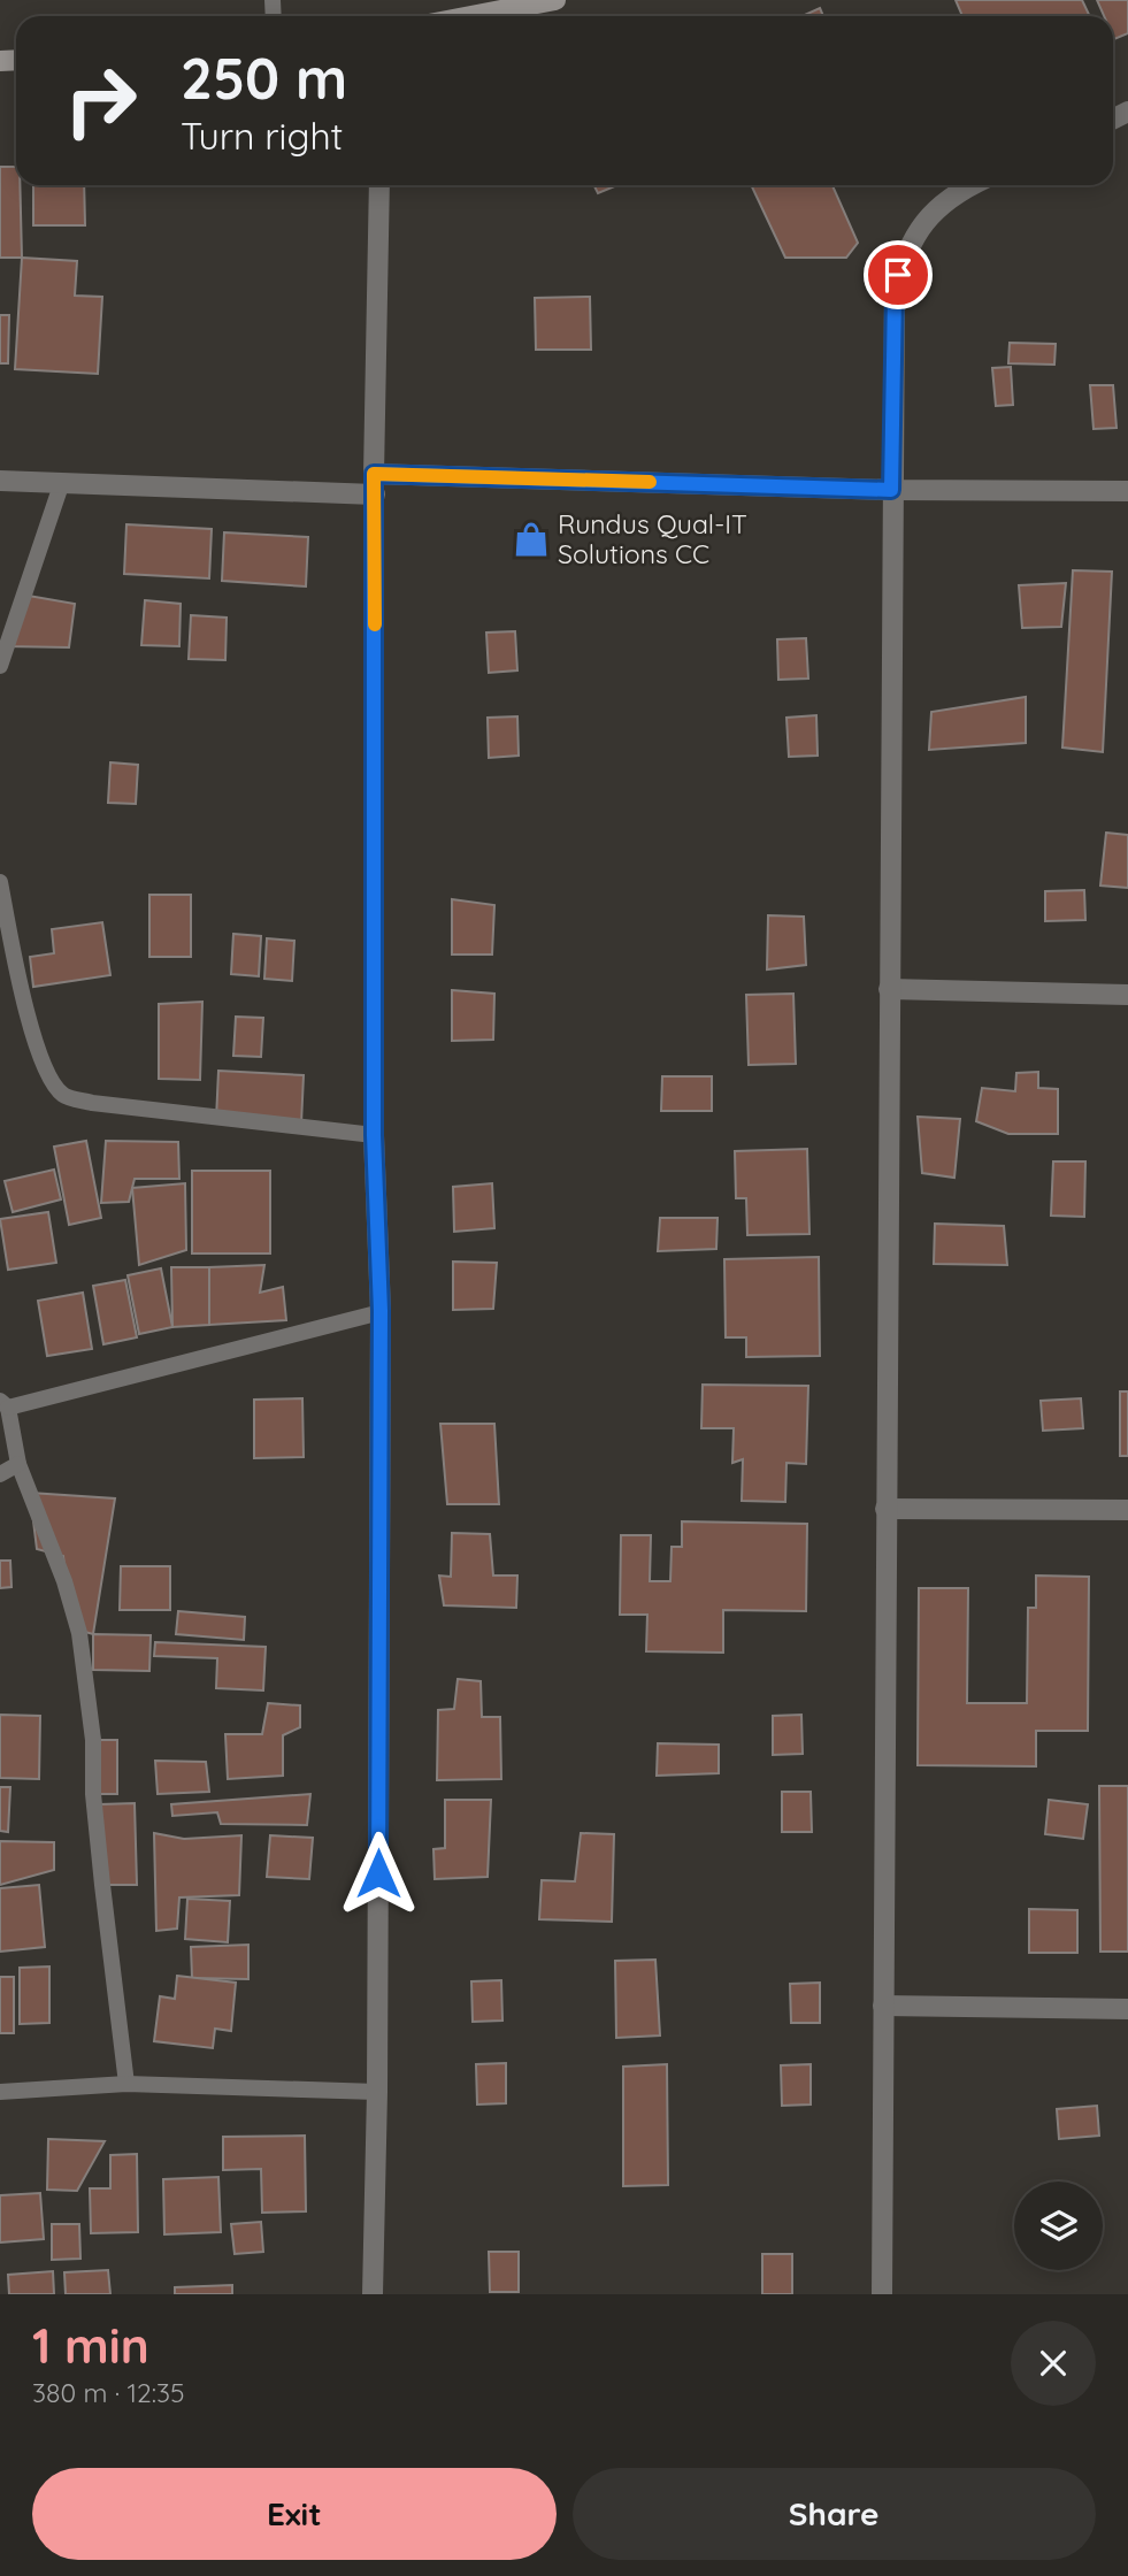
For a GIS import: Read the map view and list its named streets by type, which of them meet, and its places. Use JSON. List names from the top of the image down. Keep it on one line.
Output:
{"places":{"shop":["Rundus Qual-IT Solutions CC"]},"page":{"turn":["250 m","Turn right"],"heading":["1 min","380 m · 12:35"],"buttons":["Exit","Share"]}}
